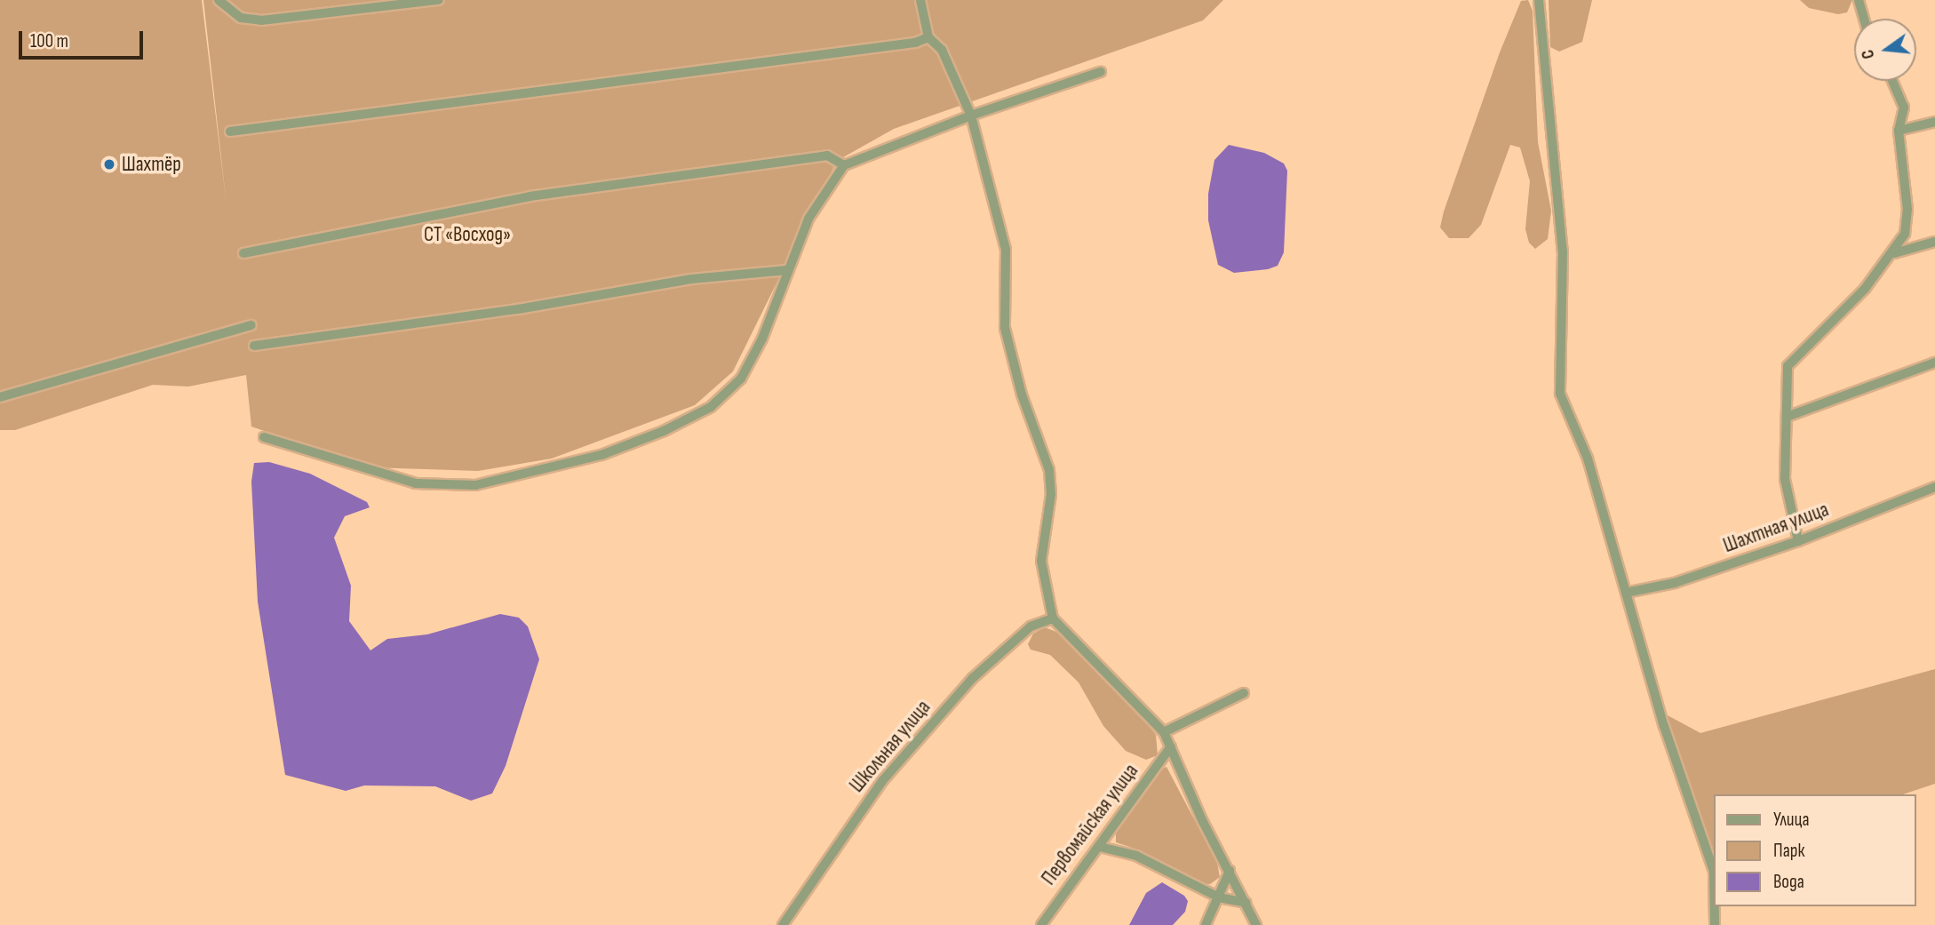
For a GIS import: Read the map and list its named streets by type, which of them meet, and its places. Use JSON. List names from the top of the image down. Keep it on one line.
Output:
{"streets":{"street":["Шахтная улица","Школьная улица","Первомайская улица"]},"parks":["СТ «Восход»"],"places":["Шахтёр"],"legend":["Улица","Парк","Вода"],"scale_bar":"100 m","north":"left"}
